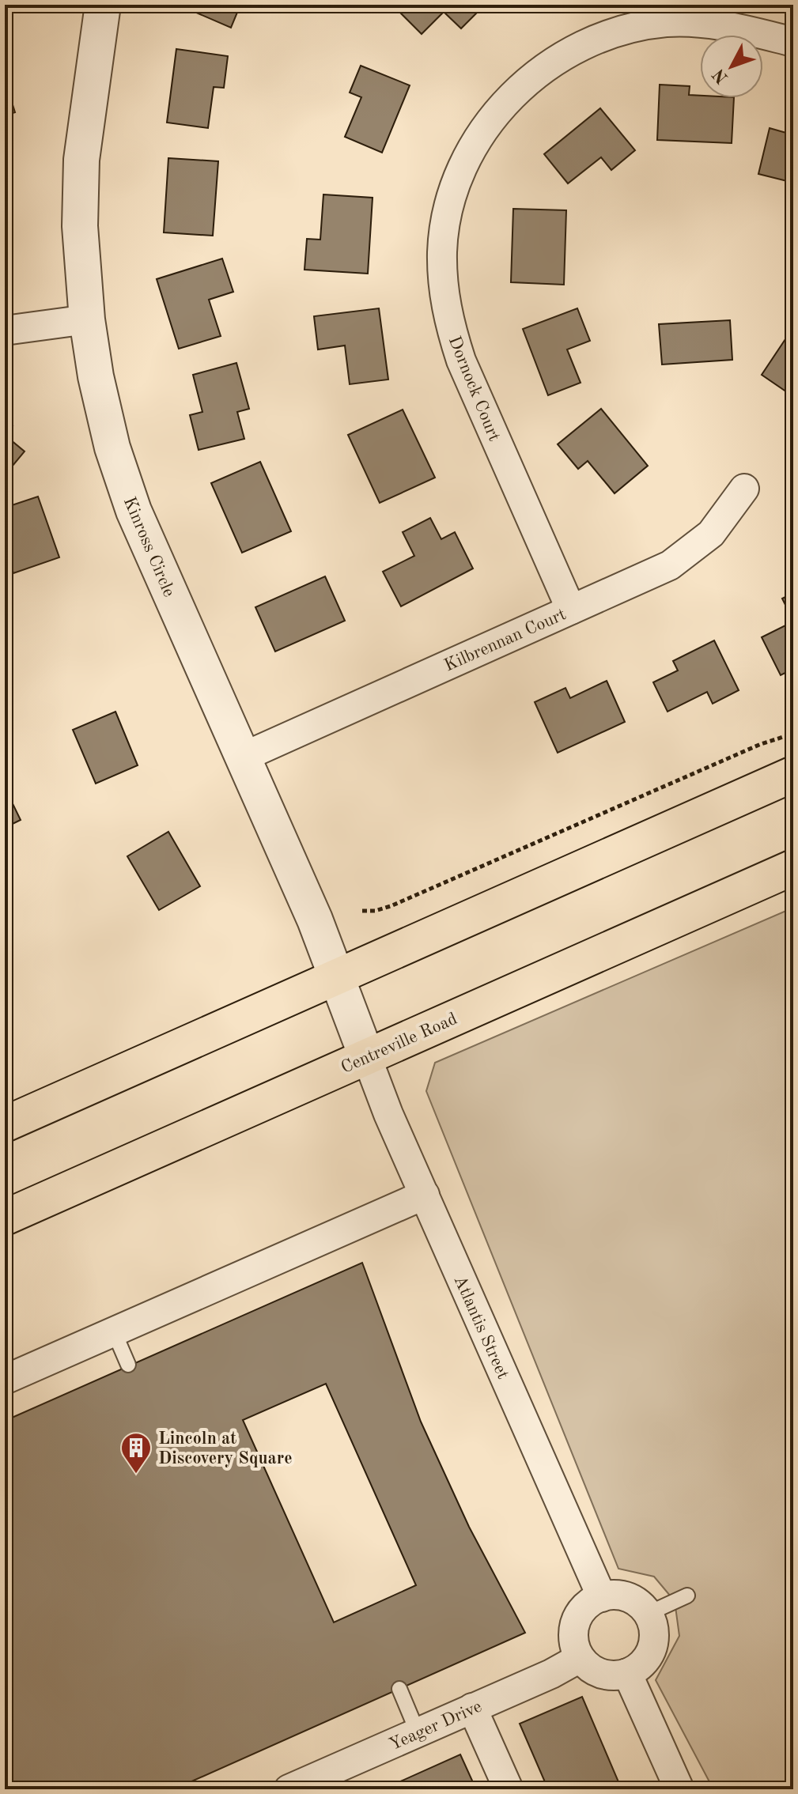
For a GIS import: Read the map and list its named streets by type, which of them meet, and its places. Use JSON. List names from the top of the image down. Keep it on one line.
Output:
{"streets":{"main road":["Centreville Road"],"street":["Dornock Court","Kinross Circle","Kilbrennan Court","Atlantis Street","Yeager Drive"]},"crossings":[["Dornock Court","Kilbrennan Court"],["Kinross Circle","Kilbrennan Court"],["Kinross Circle","Centreville Road"],["Kinross Circle","Atlantis Street"],["Centreville Road","Atlantis Street"],["Atlantis Street","Yeager Drive"]],"places":{"building":["Lincoln at Discovery Square"]},"north":"bottom left"}
